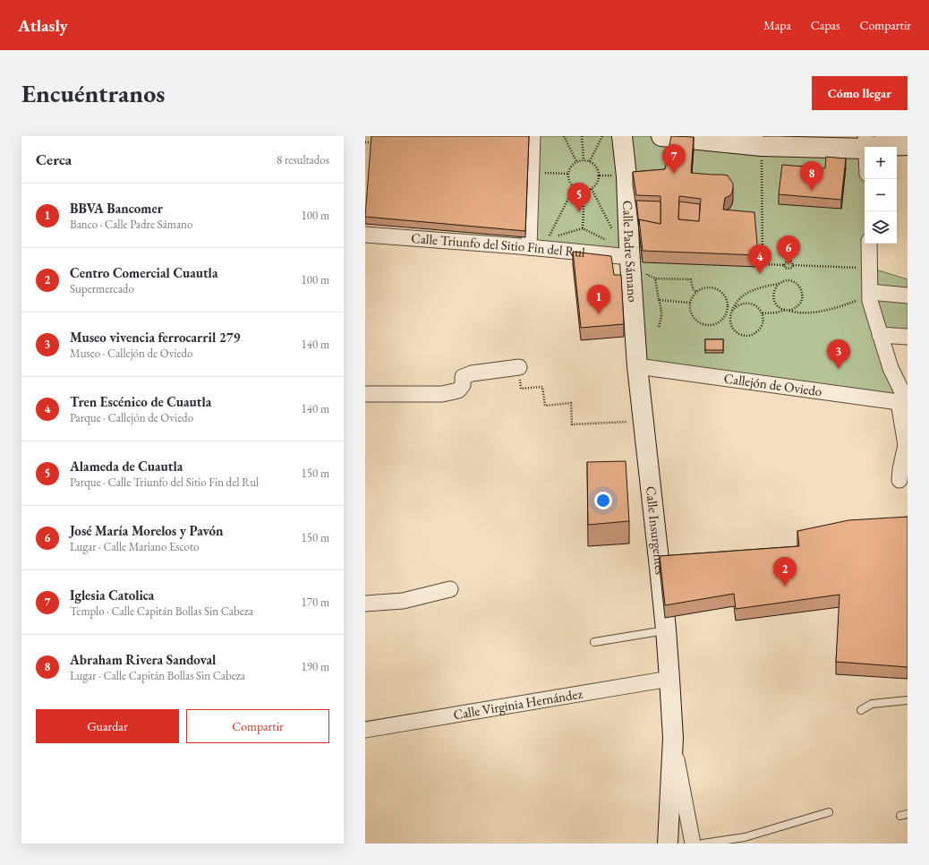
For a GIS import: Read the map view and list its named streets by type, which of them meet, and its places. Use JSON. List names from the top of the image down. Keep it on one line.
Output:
{"streets":{"street":["Calle Triunfo del Sitio Fin del Rul","Calle Padre Sámano","Callejón de Oviedo","Calle Insurgentes","Calle Virginia Hernández"]},"crossings":[["Calle Triunfo del Sitio Fin del Rul","Calle Padre Sámano"],["Calle Padre Sámano","Callejón de Oviedo"],["Calle Padre Sámano","Calle Insurgentes"],["Callejón de Oviedo","Calle Insurgentes"],["Calle Insurgentes","Calle Virginia Hernández"]],"page":{"header":"Atlasly","nav":["Mapa","Capas","Compartir"],"buttons":["Cómo llegar",["Guardar","Compartir"]],"title":"Encuéntranos","heading":["Cerca","8 resultados"],"pins":["7","8","5","6","4","1","3","2"],"map_buttons":["+","−"],"list":[{"mark":"1","name":"BBVA Bancomer","note":"Banco · Calle Padre Sámano","value":"100 m"},{"mark":"2","name":"Centro Comercial Cuautla","note":"Supermercado","value":"100 m"},{"mark":"3","name":"Museo vivencia ferrocarril 279","note":"Museo · Callejón de Oviedo","value":"140 m"},{"mark":"4","name":"Tren Escénico de Cuautla","note":"Parque · Callejón de Oviedo","value":"140 m"},{"mark":"5","name":"Alameda de Cuautla","note":"Parque · Calle Triunfo del Sitio Fin del Rul","value":"150 m"},{"mark":"6","name":"José María Morelos y Pavón","note":"Lugar · Calle Mariano Escoto","value":"150 m"},{"mark":"7","name":"Iglesia Catolica","note":"Templo · Calle Capitán Bollas Sin Cabeza","value":"170 m"},{"mark":"8","name":"Abraham Rivera Sandoval","note":"Lugar · Calle Capitán Bollas Sin Cabeza","value":"190 m"}]}}
